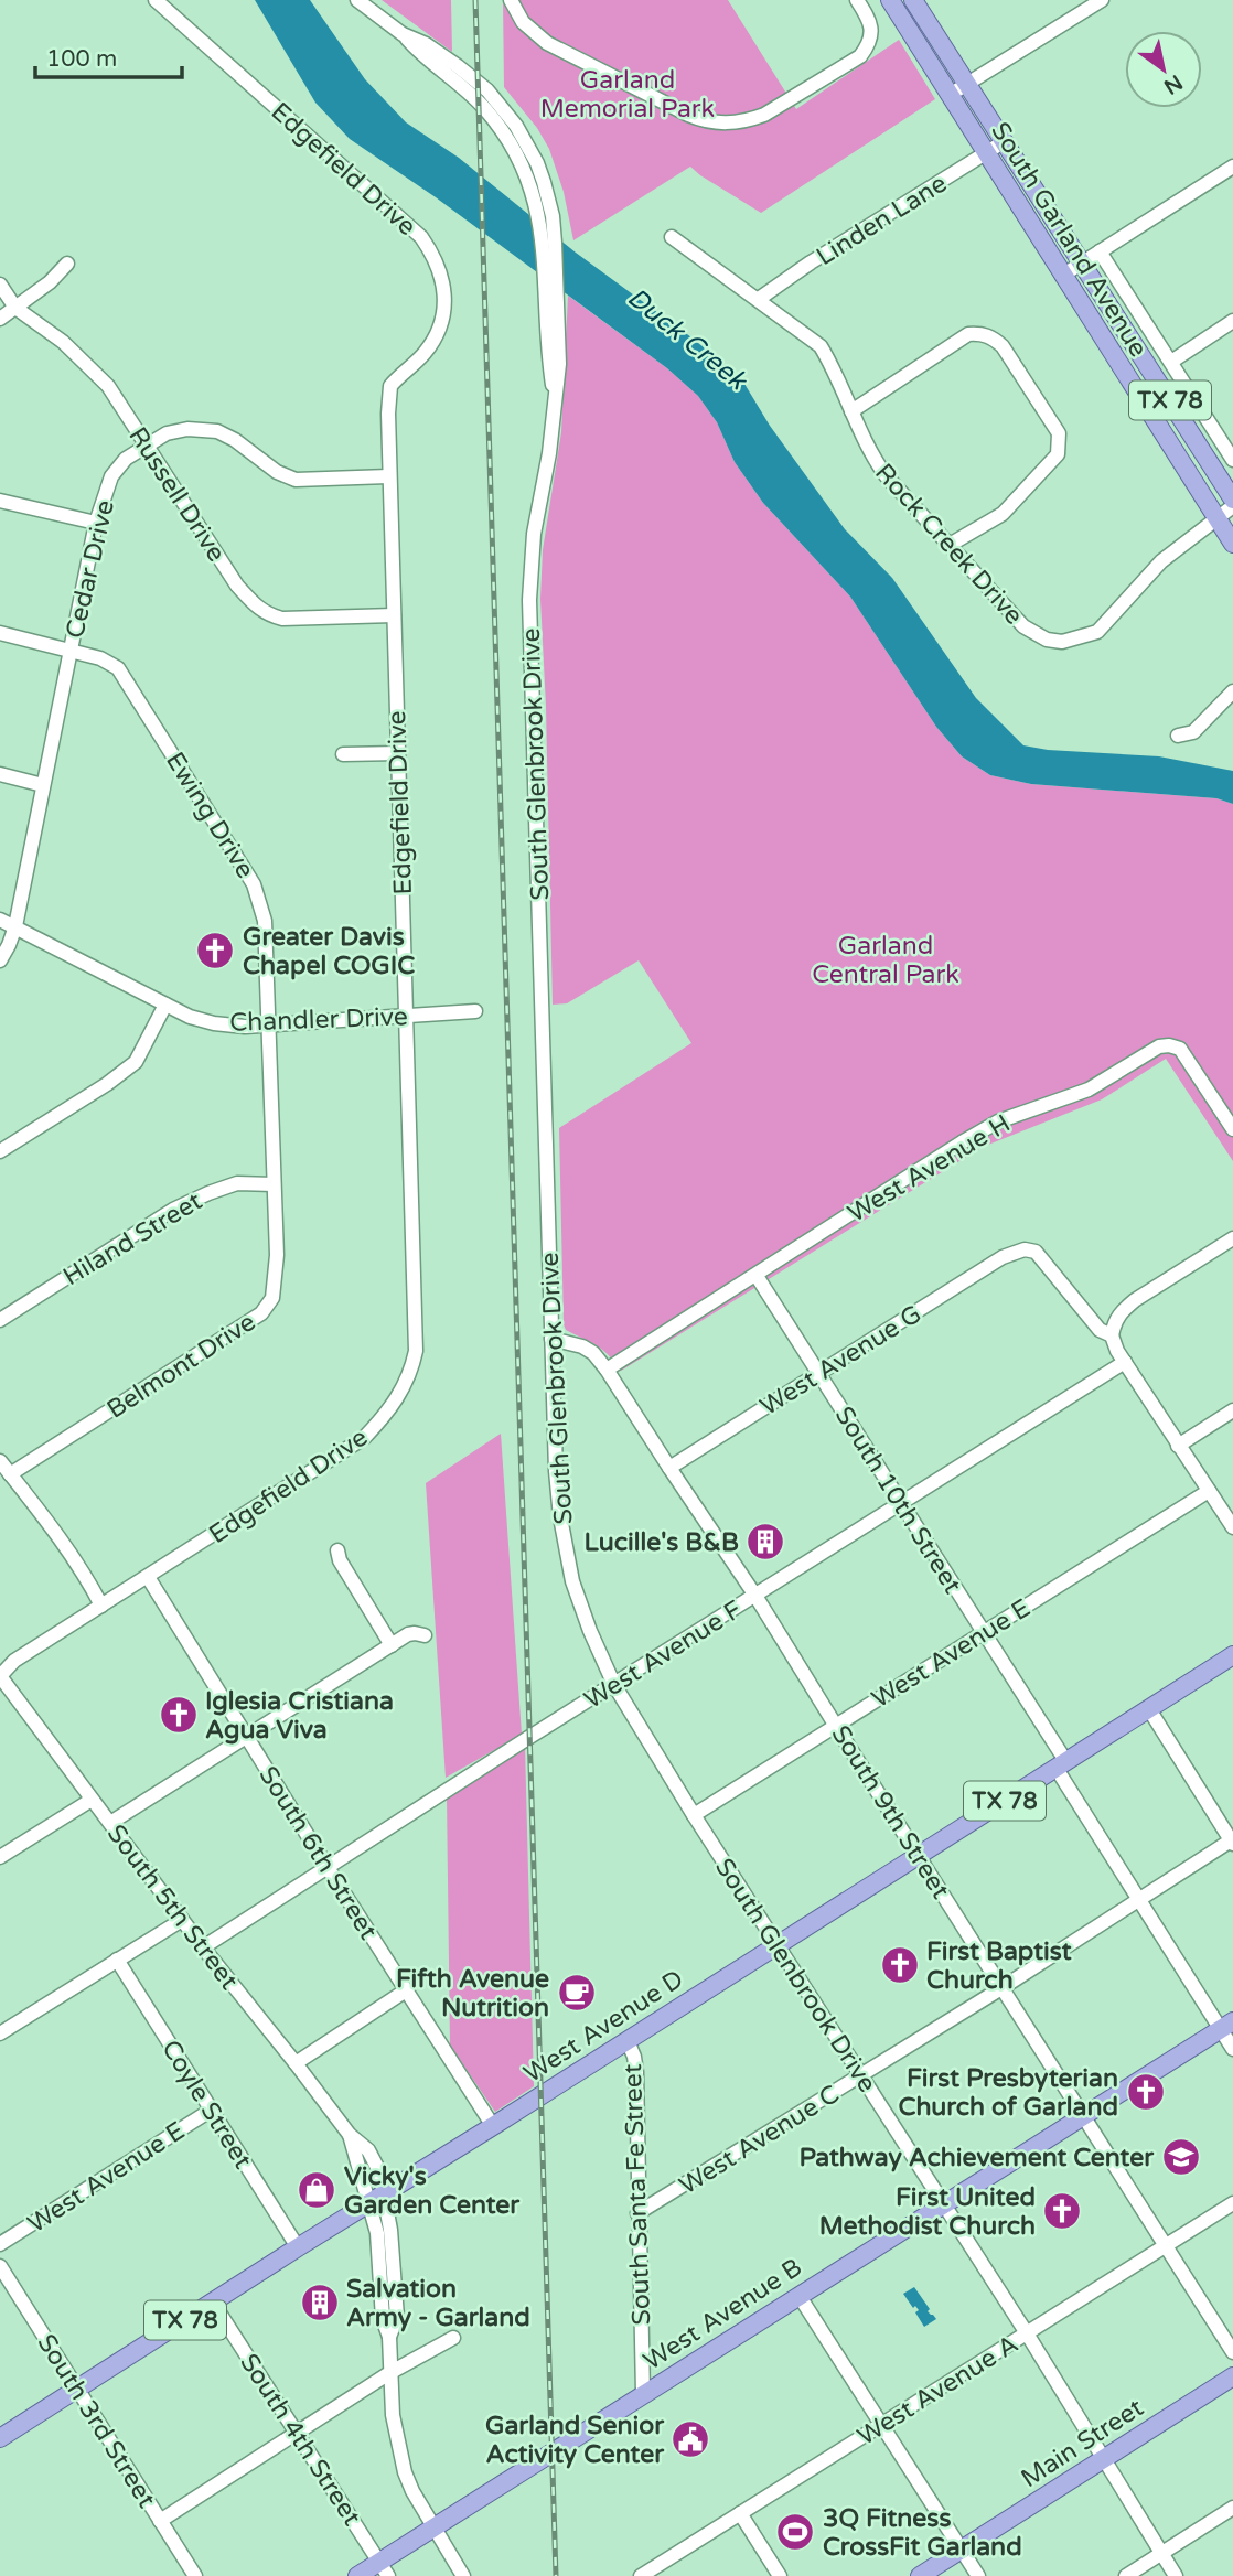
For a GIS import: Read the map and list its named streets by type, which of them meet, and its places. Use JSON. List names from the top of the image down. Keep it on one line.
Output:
{"streets":{"main road":["South Garland Avenue","TX 78","West Avenue D","West Avenue B","Main Street"],"street":["Edgefield Drive","Linden Lane","Russell Drive","Rock Creek Drive","Cedar Drive","South Glenbrook Drive","Ewing Drive","Chandler Drive","West Avenue H","Hiland Street","West Avenue G","Belmont Drive","South 10th Street","West Avenue E","West Avenue F","South 9th Street","South 6th Street","South 5th Street","Coyle Street","West Avenue C","South Santa Fe Street","West Avenue A","South 3rd Street","South 4th Street"]},"crossings":[["Edgefield Drive","Russell Drive"],["Edgefield Drive","Cedar Drive"],["Edgefield Drive","Chandler Drive"],["Edgefield Drive","South 6th Street"],["Edgefield Drive","South 5th Street"],["Linden Lane","South Garland Avenue"],["Linden Lane","Rock Creek Drive"],["South Garland Avenue","Rock Creek Drive"],["Russell Drive","Cedar Drive"],["Cedar Drive","Ewing Drive"],["Cedar Drive","Chandler Drive"],["South Glenbrook Drive","West Avenue E"],["South Glenbrook Drive","West Avenue F"],["South Glenbrook Drive","South 9th Street"],["South Glenbrook Drive","West Avenue D"],["South Glenbrook Drive","West Avenue C"],["South Glenbrook Drive","West Avenue B"],["South Glenbrook Drive","West Avenue A"],["South Glenbrook Drive","Main Street"],["Ewing Drive","Chandler Drive"],["Ewing Drive","Belmont Drive"],["Chandler Drive","Belmont Drive"],["West Avenue H","South 10th Street"],["West Avenue H","South 9th Street"],["Hiland Street","Belmont Drive"],["West Avenue G","South 10th Street"],["West Avenue G","South 9th Street"],["South 10th Street","West Avenue E"],["South 10th Street","West Avenue F"],["South 10th Street","West Avenue D"],["South 10th Street","West Avenue C"],["South 10th Street","West Avenue B"],["West Avenue E","South 9th Street"],["West Avenue E","Coyle Street"],["West Avenue F","South 9th Street"],["West Avenue F","South 6th Street"],["West Avenue F","South 5th Street"],["South 9th Street","West Avenue D"],["South 9th Street","West Avenue C"],["South 9th Street","West Avenue B"],["South 9th Street","West Avenue A"],["South 6th Street","West Avenue D"],["South 5th Street","West Avenue D"],["South 5th Street","West Avenue B"],["West Avenue D","Coyle Street"],["West Avenue D","South Santa Fe Street"],["West Avenue D","South 3rd Street"],["West Avenue D","South 4th Street"],["West Avenue C","South Santa Fe Street"],["South Santa Fe Street","West Avenue B"],["West Avenue B","South 4th Street"]],"water":["Duck Creek"],"parks":["Garland Memorial Park","Garland Central Park"],"places":{"church":["Greater Davis Chapel COGIC","Iglesia Cristiana Agua Viva","First Baptist Church","First Presbyterian Church of Garland","First United Methodist Church"],"building":["Lucille's B&B","Salvation Army - Garland"],"cafe":["Fifth Avenue Nutrition"],"school or university":["Pathway Achievement Center"],"shop":["Vicky's Garden Center"],"public building":["Garland Senior Activity Center"],"sports":["3Q Fitness CrossFit Garland"]},"scale_bar":"100 m","north":"bottom right"}
